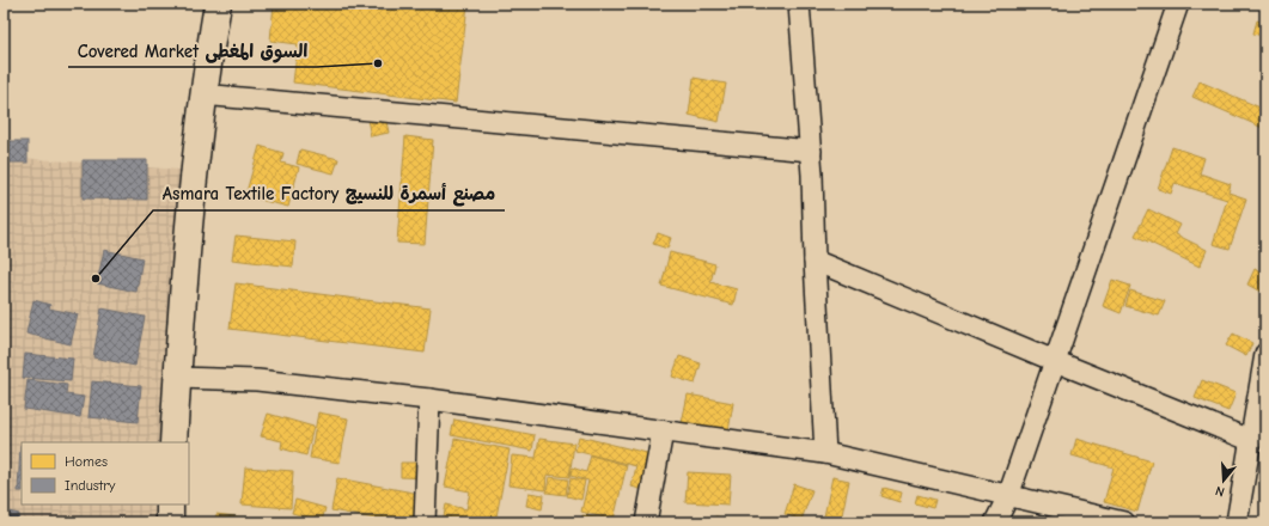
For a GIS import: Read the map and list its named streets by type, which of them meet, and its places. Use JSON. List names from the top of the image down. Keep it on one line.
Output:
{"places":["Covered Market السوق المغطى","Asmara Textile Factory مصنع أسمرة للنسيج"],"legend":["Homes","Industry"],"north":"bottom"}
